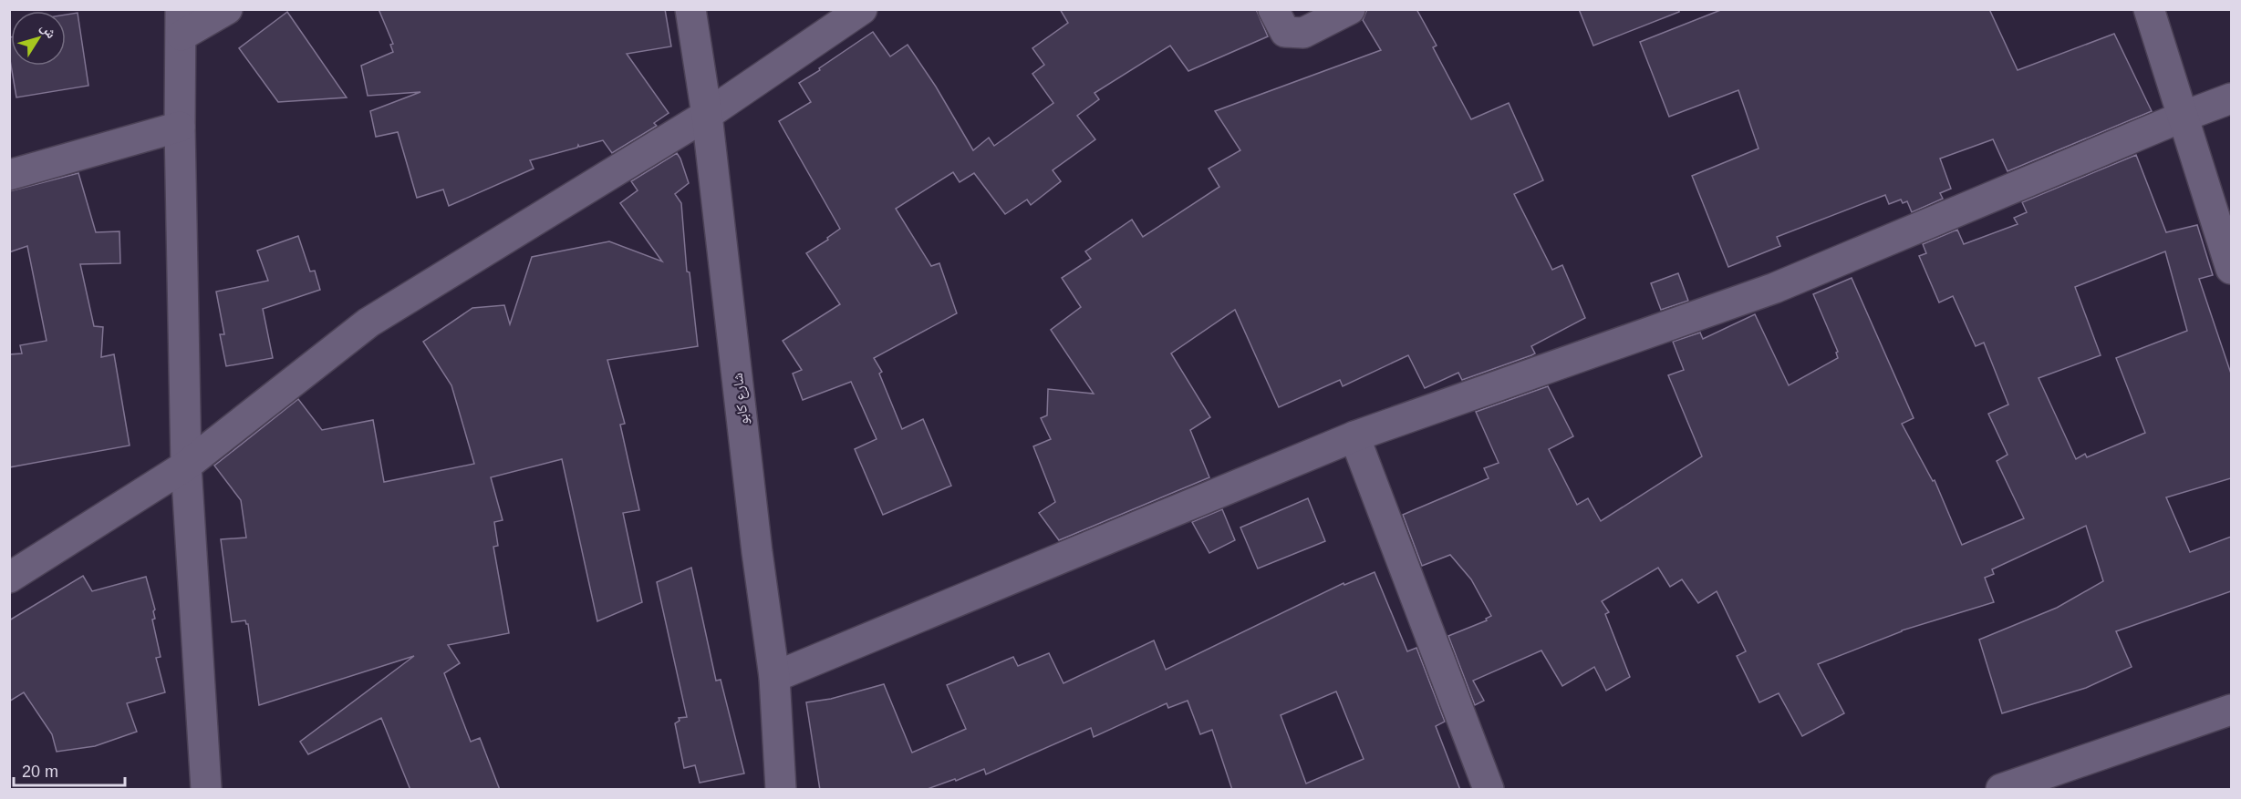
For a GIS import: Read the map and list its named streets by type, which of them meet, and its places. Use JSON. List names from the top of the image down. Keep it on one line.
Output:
{"streets":{"street":["شارع كابو"]},"scale_bar":"20 m","north":"top right"}
